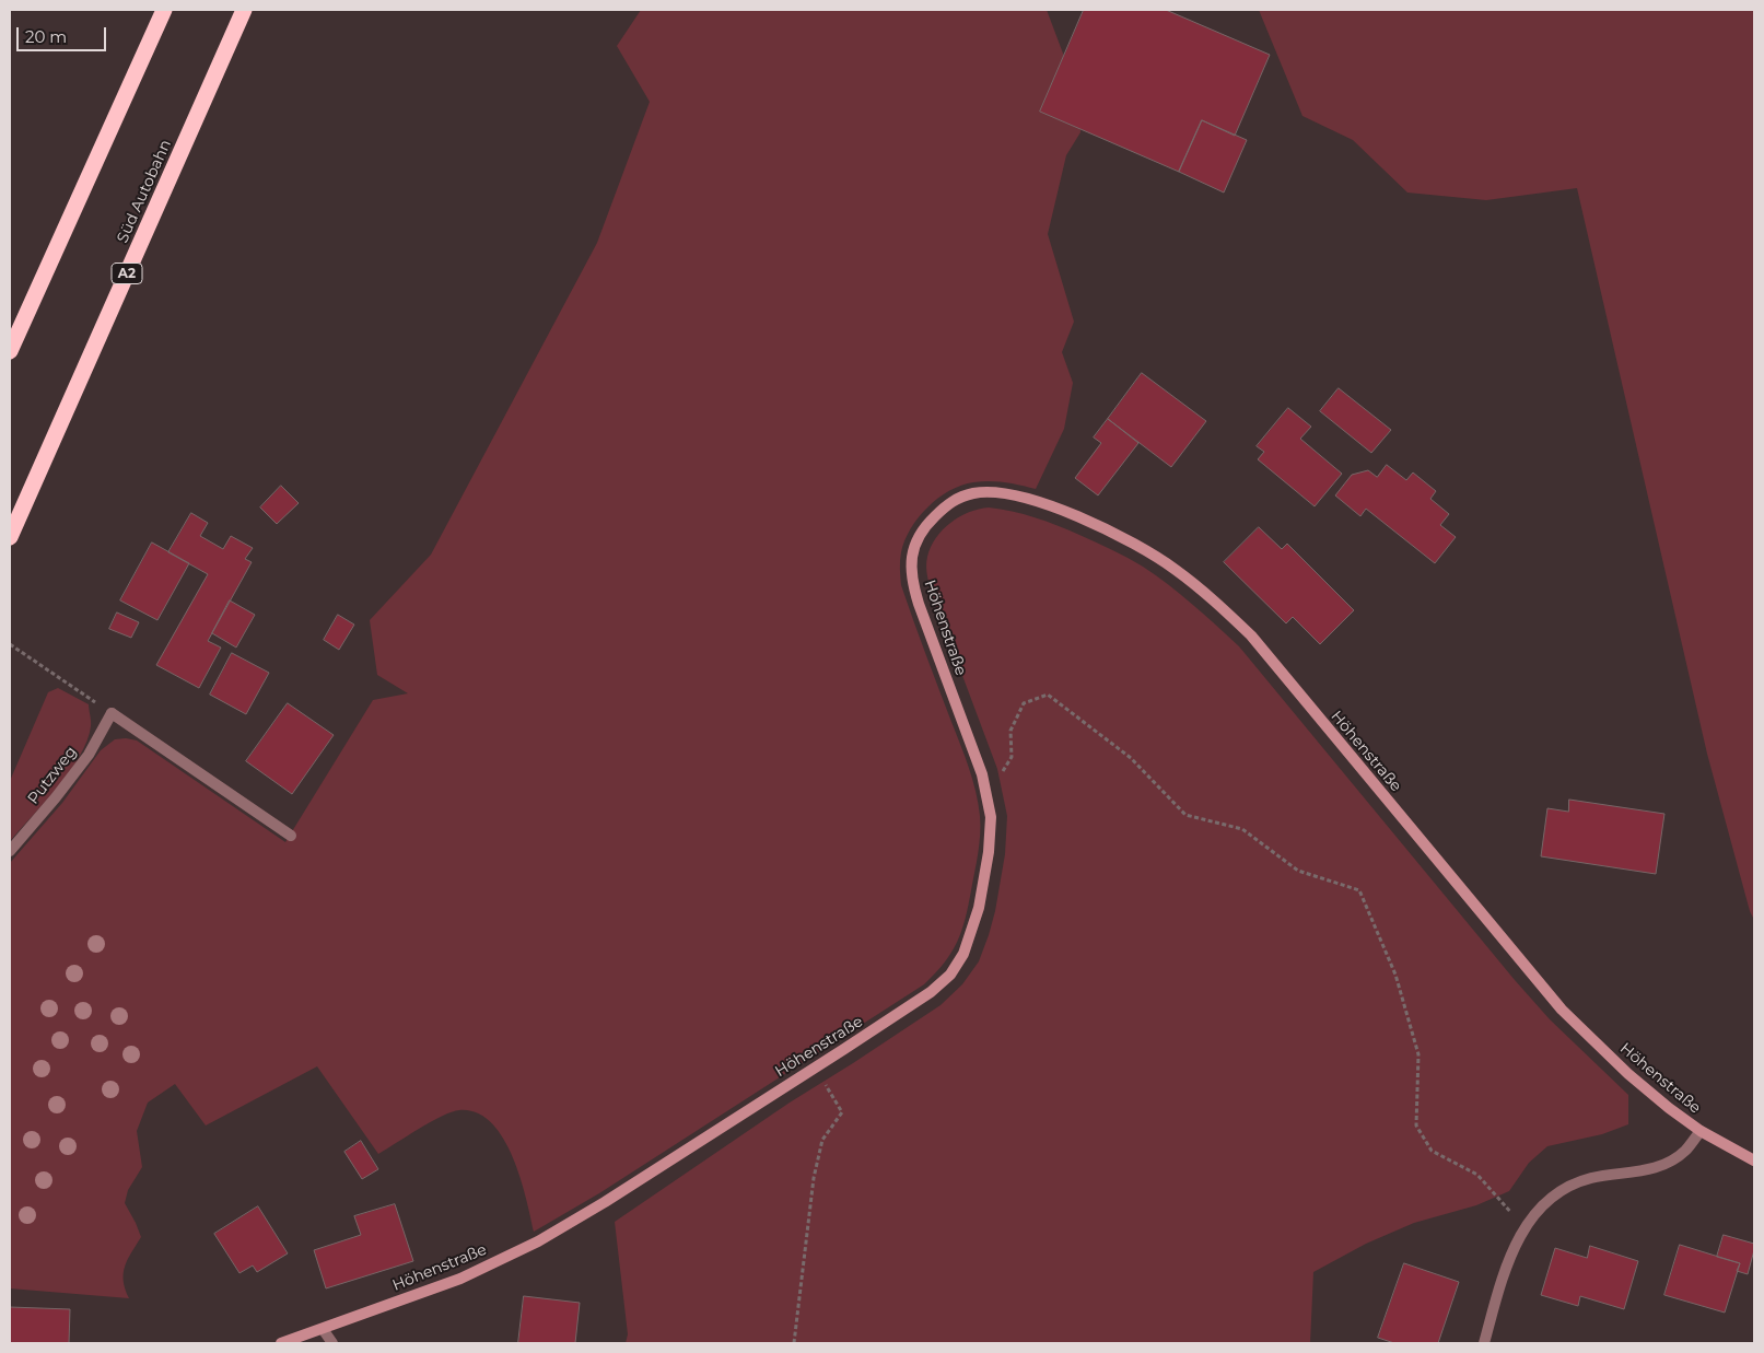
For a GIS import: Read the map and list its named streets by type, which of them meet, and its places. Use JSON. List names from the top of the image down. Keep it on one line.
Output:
{"streets":{"highway":["Süd Autobahn","A2"],"street":["Höhenstraße","Putzweg"]},"scale_bar":"20 m"}
